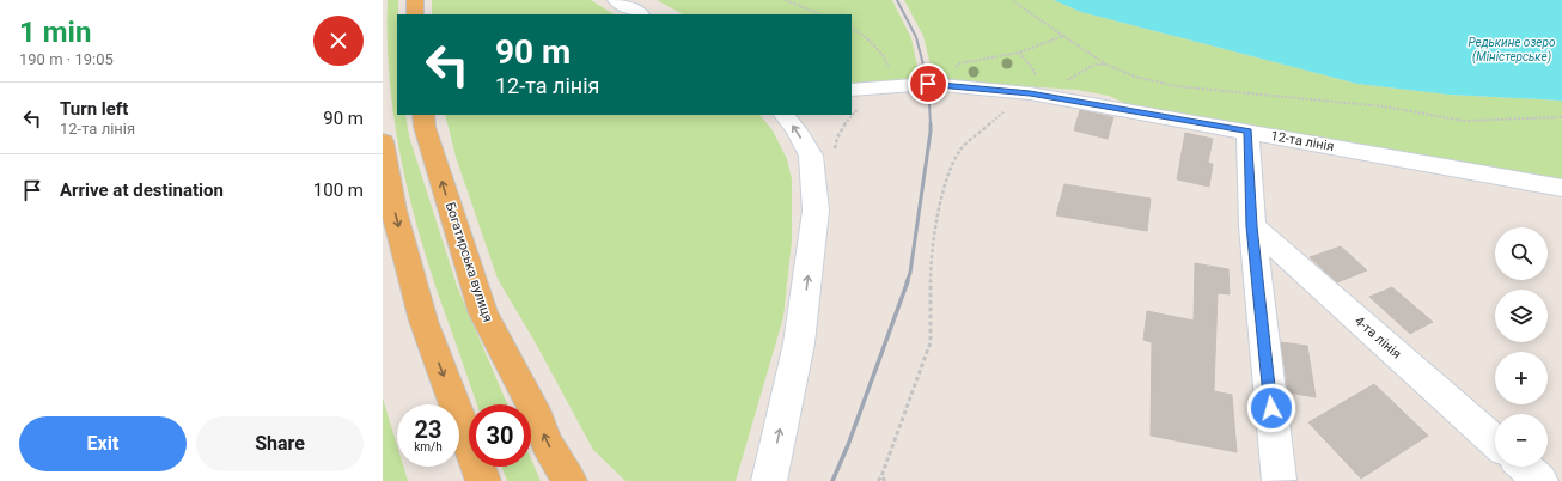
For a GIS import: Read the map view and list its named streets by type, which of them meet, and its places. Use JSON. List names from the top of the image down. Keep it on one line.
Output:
{"streets":{"main road":["Богатирська вулиця"],"street":["12-та лінія","4-та лінія"]},"water":["Редькине озеро (Міністерське)"],"page":{"heading":["1 min","190 m · 19:05"],"turn":["90 m","12-та лінія"],"list":[{"name":"Turn left","note":"12-та лінія","value":"90 m"},{"name":"Arrive at destination","value":"100 m"}],"map_buttons":["+","−"],"speed":"23 km/h","limit":"30","buttons":["Exit","Share"]}}
